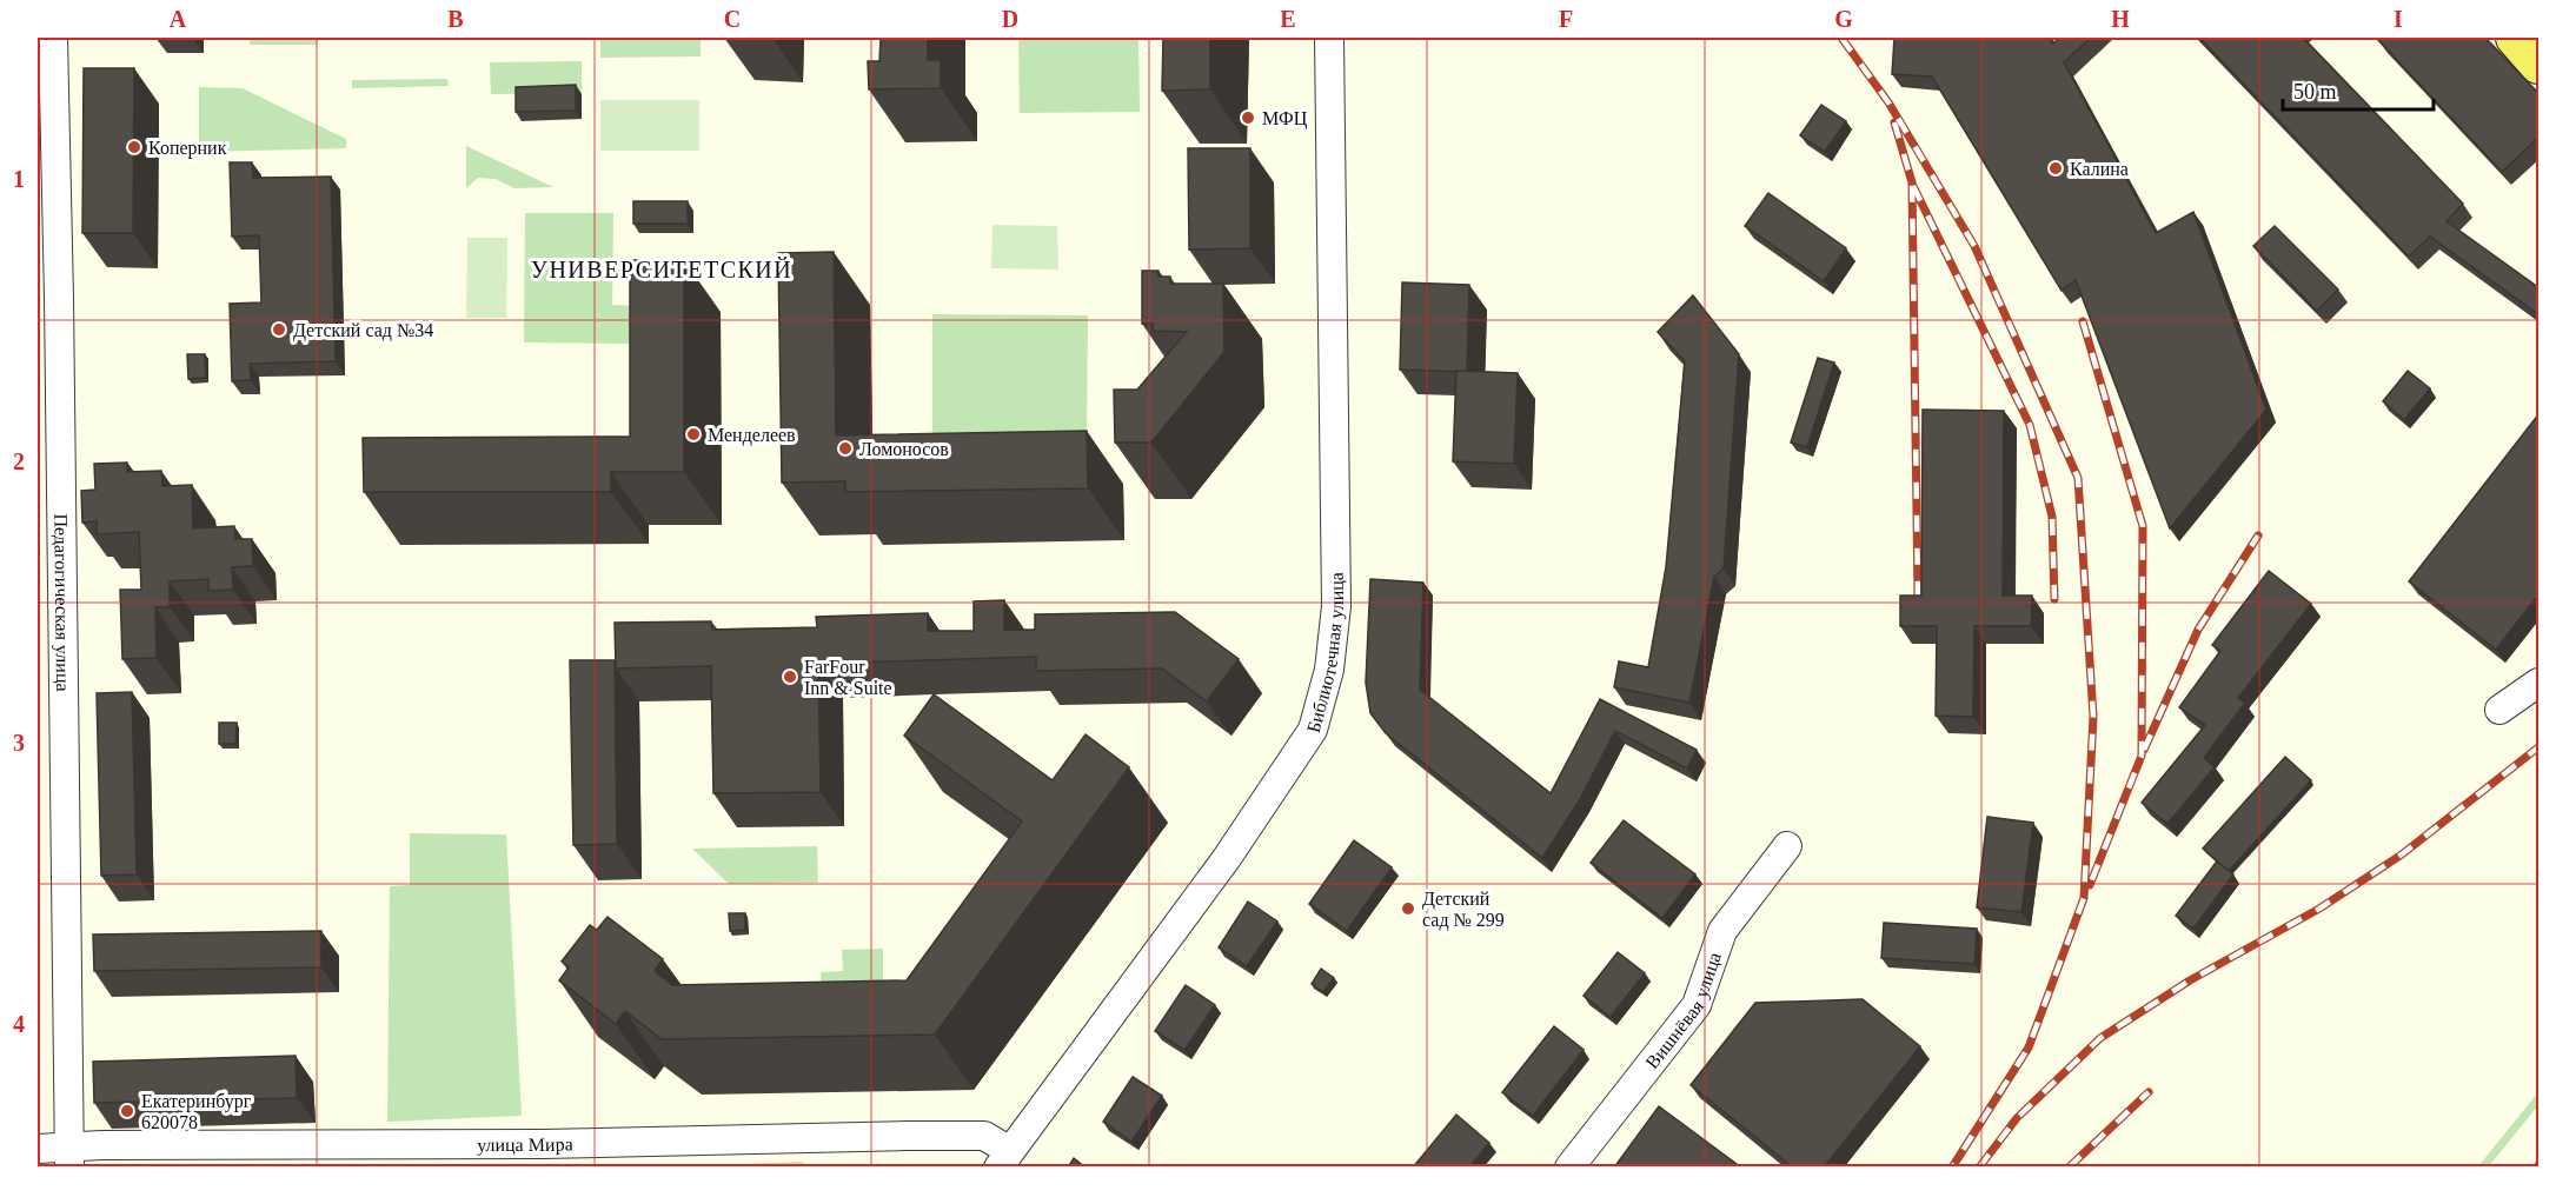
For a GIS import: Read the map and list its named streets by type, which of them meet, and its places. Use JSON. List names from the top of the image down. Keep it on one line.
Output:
{"streets":{"street":["Педагогическая улица","Библиотечная улица","Вишнёвая улица","улица Мира"]},"crossings":[["Педагогическая улица","улица Мира"],["Библиотечная улица","улица Мира"]],"districts":["УНИВЕРСИТЕТСКИЙ"],"places":["МФЦ","Коперник","Калина","Детский сад №34","Менделеев","Ломоносов","FarFour Inn & Suite","Детский сад № 299","Екатеринбург 620078"],"scale_bar":"50 m","grid":{"columns":["A","B","C","D","E","F","G","H","I"],"rows":["1","2","3","4"]}}
